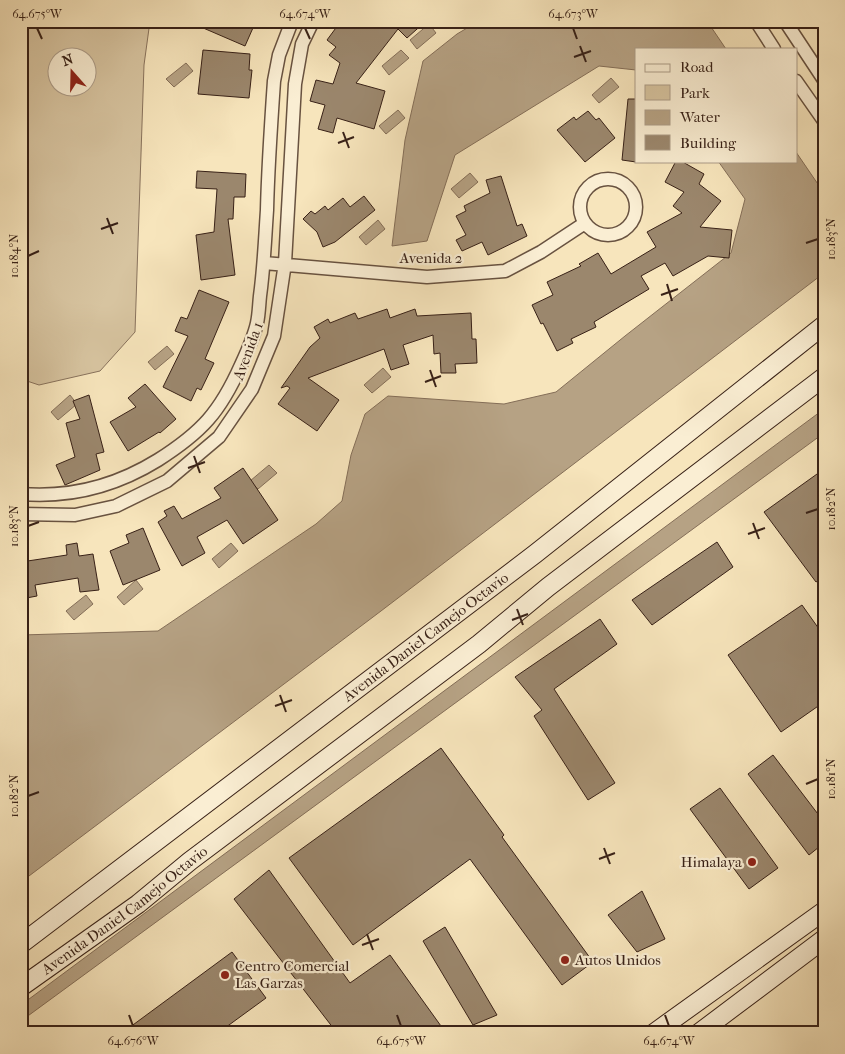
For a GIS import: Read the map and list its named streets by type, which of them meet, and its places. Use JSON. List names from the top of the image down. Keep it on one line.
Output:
{"streets":{"main road":["Avenida Daniel Camejo Octavio"],"street":["Avenida 2","Avenida 1"]},"crossings":[["Avenida 2","Avenida 1"]],"places":["Himalaya","Autos Unidos","Centro Comercial Las Garzas"],"legend":["Road","Park","Water","Building"],"north":"top","coordinates":["64.675°W","64.674°W","64.673°W","10.183°N","10.184°N","10.182°N","10.181°N","64.676°W"]}
